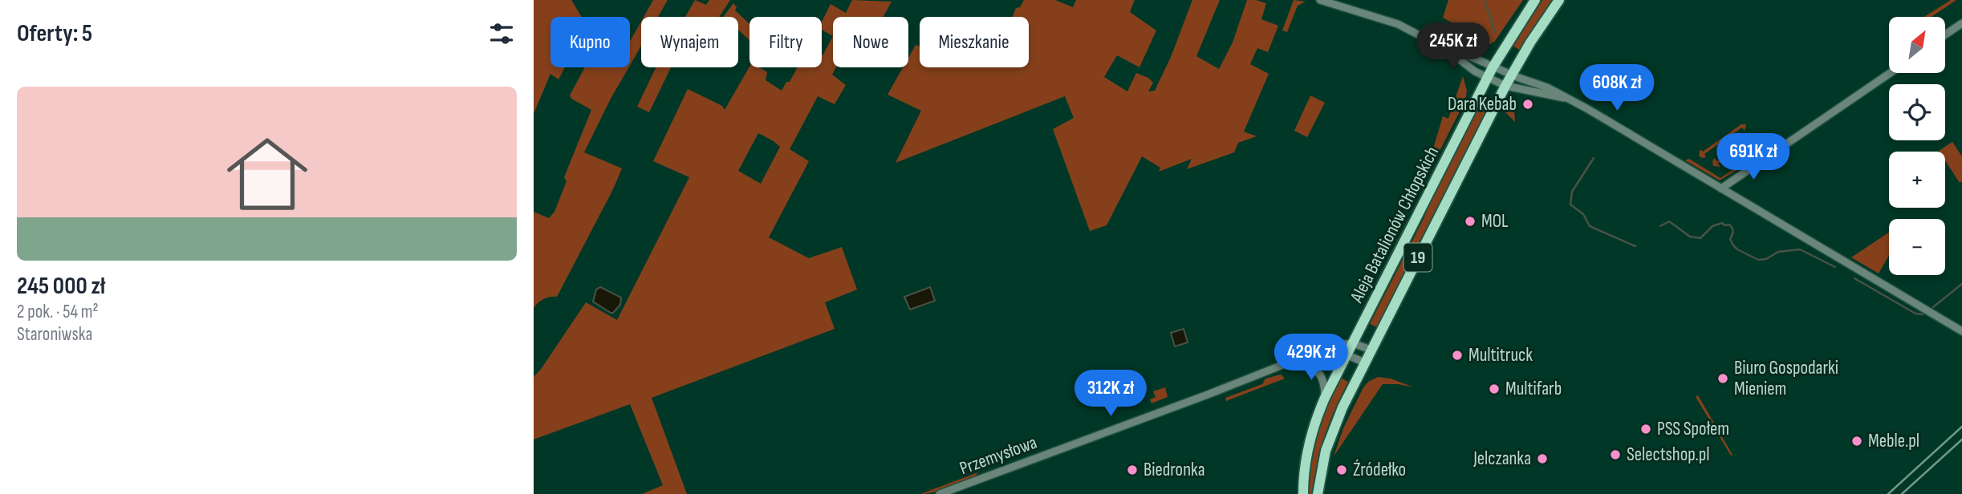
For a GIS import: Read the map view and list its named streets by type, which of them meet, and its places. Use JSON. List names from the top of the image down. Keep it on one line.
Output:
{"streets":{"main road":["Aleja Batalionów Chłopskich","19"],"street":["Przemysłowa"]},"crossings":[["Aleja Batalionów Chłopskich","19"],["Aleja Batalionów Chłopskich","Przemysłowa"]],"places":["Dara Kebab","MOL","Multitruck","Biuro Gospodarki Mieniem","Multifarb","PSS Społem","Meble.pl","Selectshop.pl","Jelczanka","Biedronka","Źródełko"],"north":"top right","page":{"heading":"Oferty: 5","map_buttons":["+","−"],"chip":["Kupno","Wynajem","Filtry","Nowe","Mieszkanie"],"price":["245K zł","608K zł","691K zł","429K zł","312K zł"],"list":[{"name":"245 000 zł","note":"2 pok. · 54 m² · Staroniwska"}]}}
